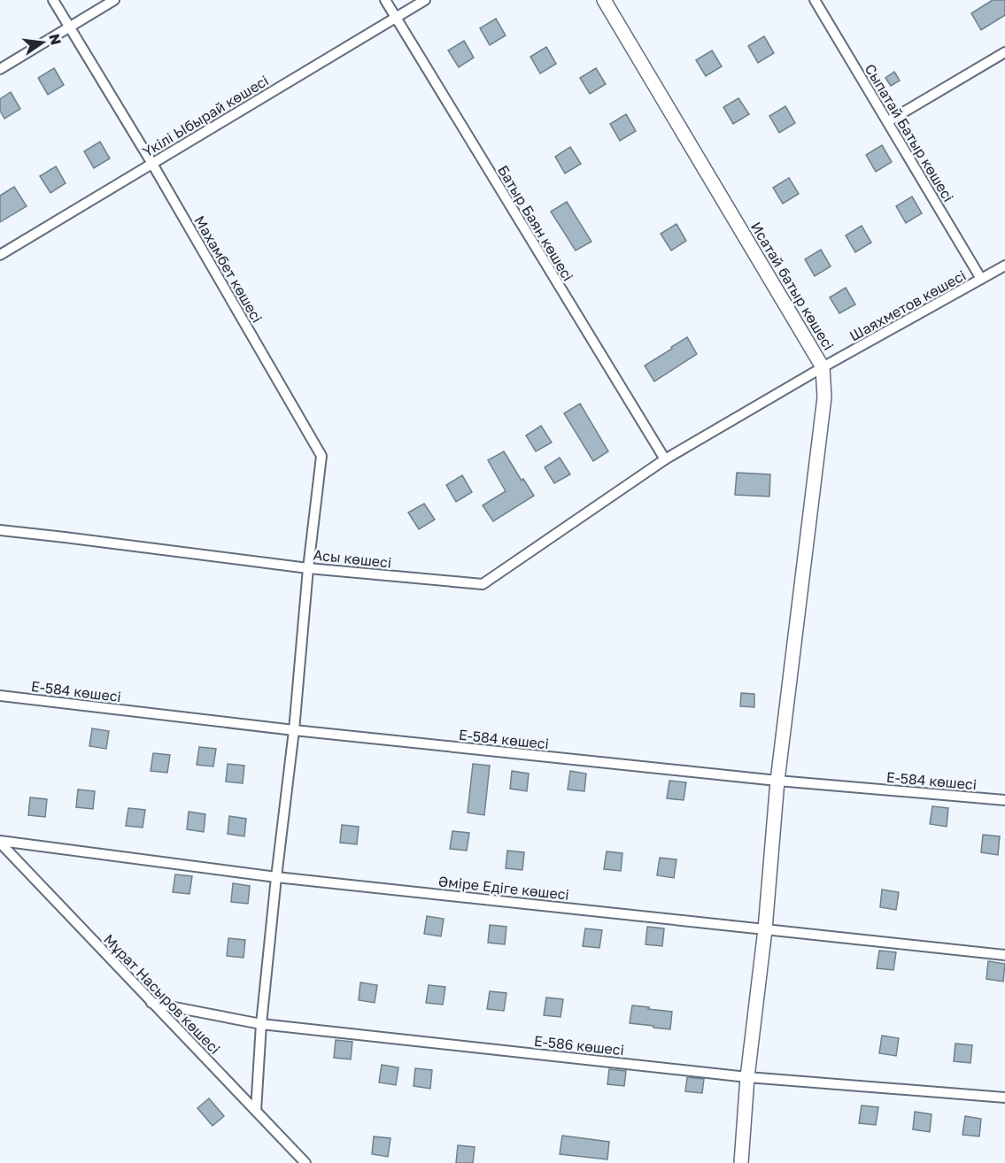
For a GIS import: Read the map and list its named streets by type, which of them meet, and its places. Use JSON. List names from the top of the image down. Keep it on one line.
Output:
{"streets":{"street":["Үкілі Ыбырай көшесі","Сыпатай Батыр көшесі","Батыр Баян көшесі","Махамбет көшесі","Исатай батыр көшесі","Шаяхметов көшесі","Асы көшесі","Е-584 көшесі","Әміре Едіге көшесі","Мұрат Насыров көшесі","Е-586 көшесі"]},"crossings":[["Үкілі Ыбырай көшесі","Батыр Баян көшесі"],["Үкілі Ыбырай көшесі","Махамбет көшесі"],["Сыпатай Батыр көшесі","Шаяхметов көшесі"],["Батыр Баян көшесі","Шаяхметов көшесі"],["Батыр Баян көшесі","Асы көшесі"],["Махамбет көшесі","Асы көшесі"],["Махамбет көшесі","Е-584 көшесі"],["Махамбет көшесі","Әміре Едіге көшесі"],["Махамбет көшесі","Мұрат Насыров көшесі"],["Махамбет көшесі","Е-586 көшесі"],["Исатай батыр көшесі","Шаяхметов көшесі"],["Исатай батыр көшесі","Е-584 көшесі"],["Исатай батыр көшесі","Әміре Едіге көшесі"],["Исатай батыр көшесі","Е-586 көшесі"],["Шаяхметов көшесі","Асы көшесі"],["Әміре Едіге көшесі","Мұрат Насыров көшесі"],["Мұрат Насыров көшесі","Е-586 көшесі"]],"north":"right"}
